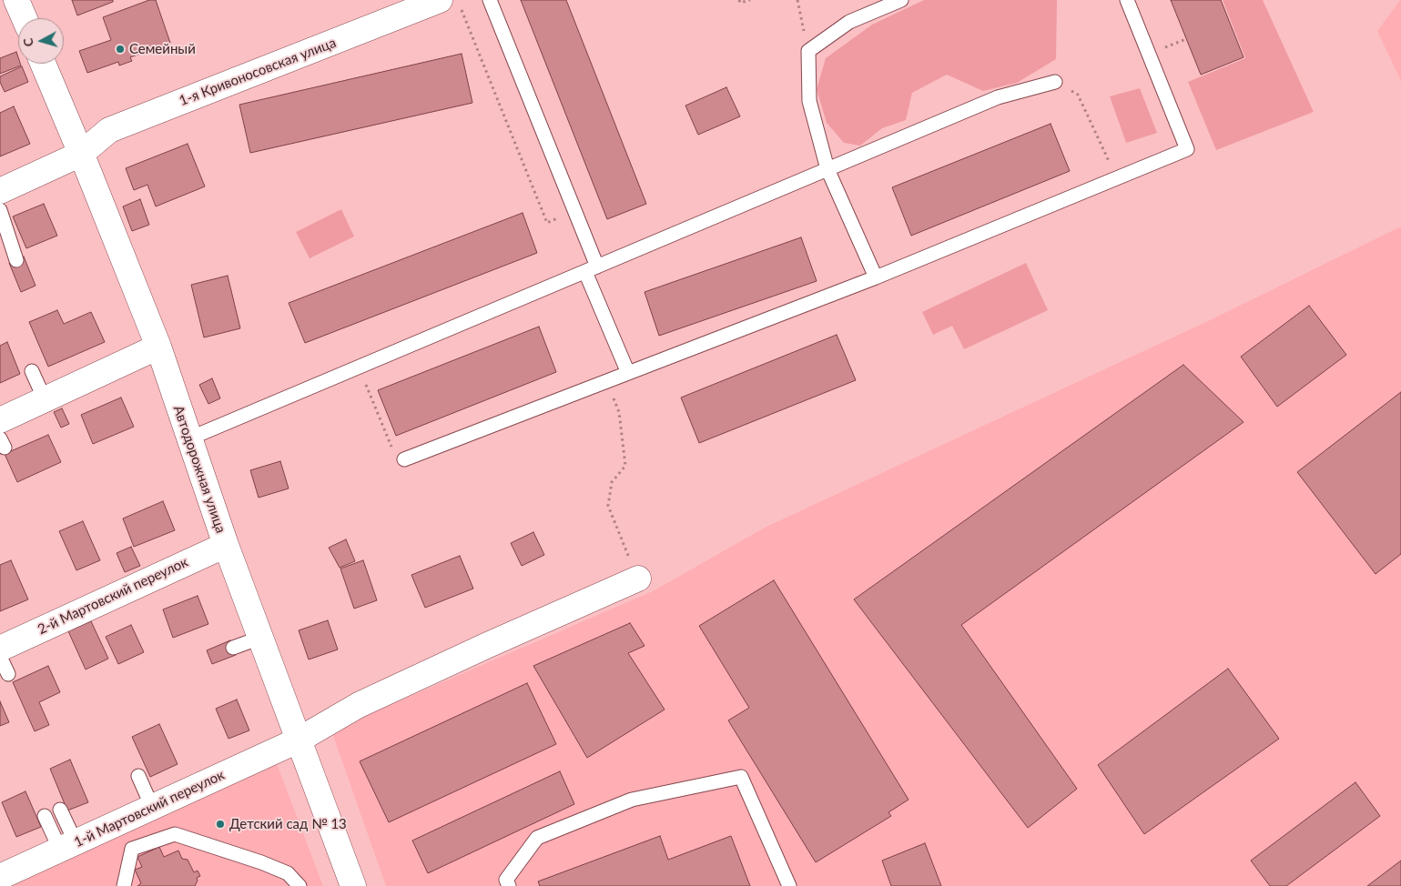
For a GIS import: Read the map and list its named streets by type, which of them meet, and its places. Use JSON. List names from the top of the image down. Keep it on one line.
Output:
{"streets":{"street":["1-я Кривоносовская улица","Автодорожная улица","2-й Мартовский переулок","1-й Мартовский переулок"]},"crossings":[["1-я Кривоносовская улица","Автодорожная улица"],["Автодорожная улица","2-й Мартовский переулок"],["Автодорожная улица","1-й Мартовский переулок"]],"places":["Семейный","Детский сад № 13"],"north":"left"}
